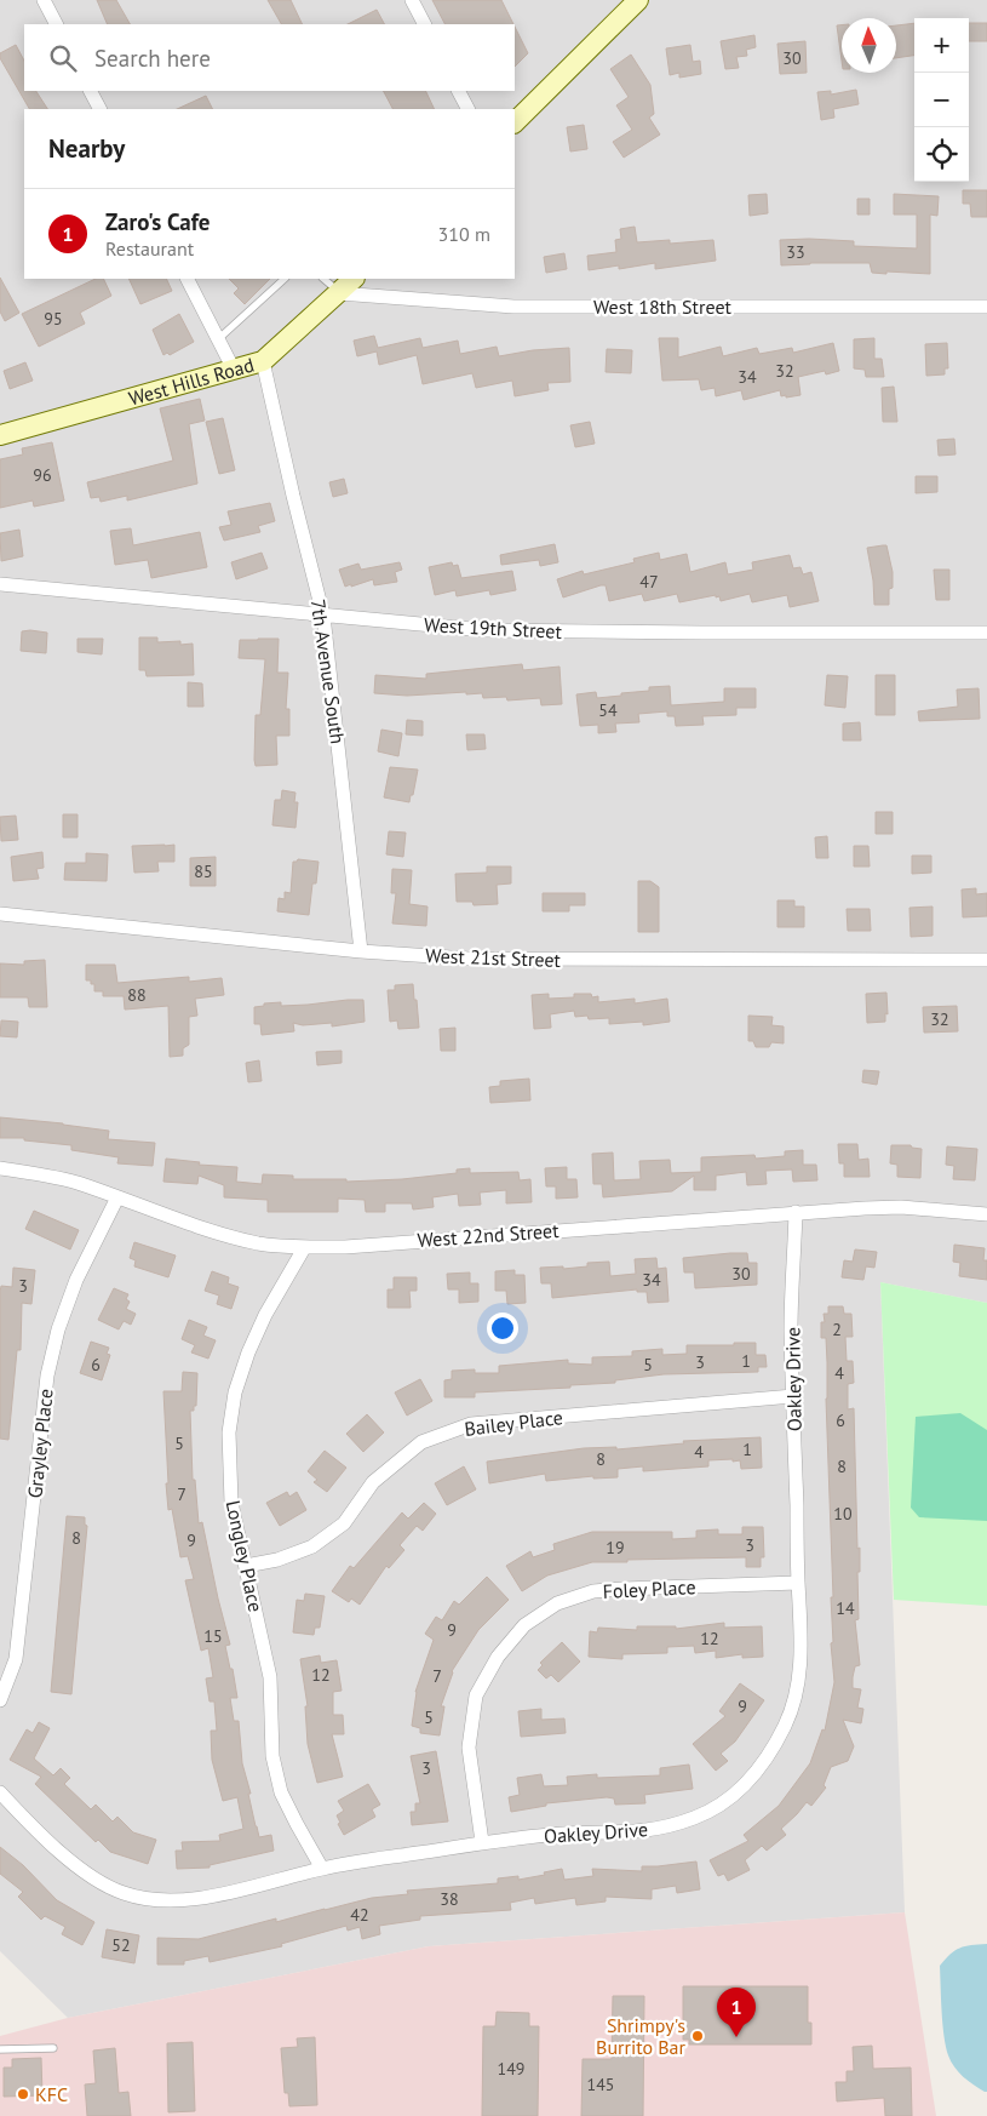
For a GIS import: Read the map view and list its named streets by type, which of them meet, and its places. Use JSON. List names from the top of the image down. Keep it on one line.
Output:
{"streets":{"street":["West 18th Street","West Hills Road","West 19th Street","7th Avenue South","West 21st Street","West 22nd Street","Oakley Drive","Bailey Place","Grayley Place","Longley Place","Foley Place"]},"crossings":[["West 18th Street","West Hills Road"],["West Hills Road","7th Avenue South"],["West 19th Street","7th Avenue South"],["7th Avenue South","West 21st Street"],["West 22nd Street","Oakley Drive"],["West 22nd Street","Grayley Place"],["West 22nd Street","Longley Place"],["Oakley Drive","Bailey Place"],["Oakley Drive","Longley Place"],["Oakley Drive","Foley Place"],["Bailey Place","Longley Place"]],"places":["Shrimpy's Burrito Bar","KFC"],"house_numbers":["30","33","95","32","34","96","47","54","85","88","32","30","34","3","2","1","3","6","5","4","6","5","1","4","8","8","7","10","8","9","3","19","14","9","15","12","12","7","9","5","3","38","42","52","149","145"],"north":"top","page":{"map_buttons":["+","−"],"search":"Search here","heading":"Nearby","list":[{"mark":"1","name":"Zaro's Cafe","note":"Restaurant","value":"310 m"}],"pins":"1"}}
